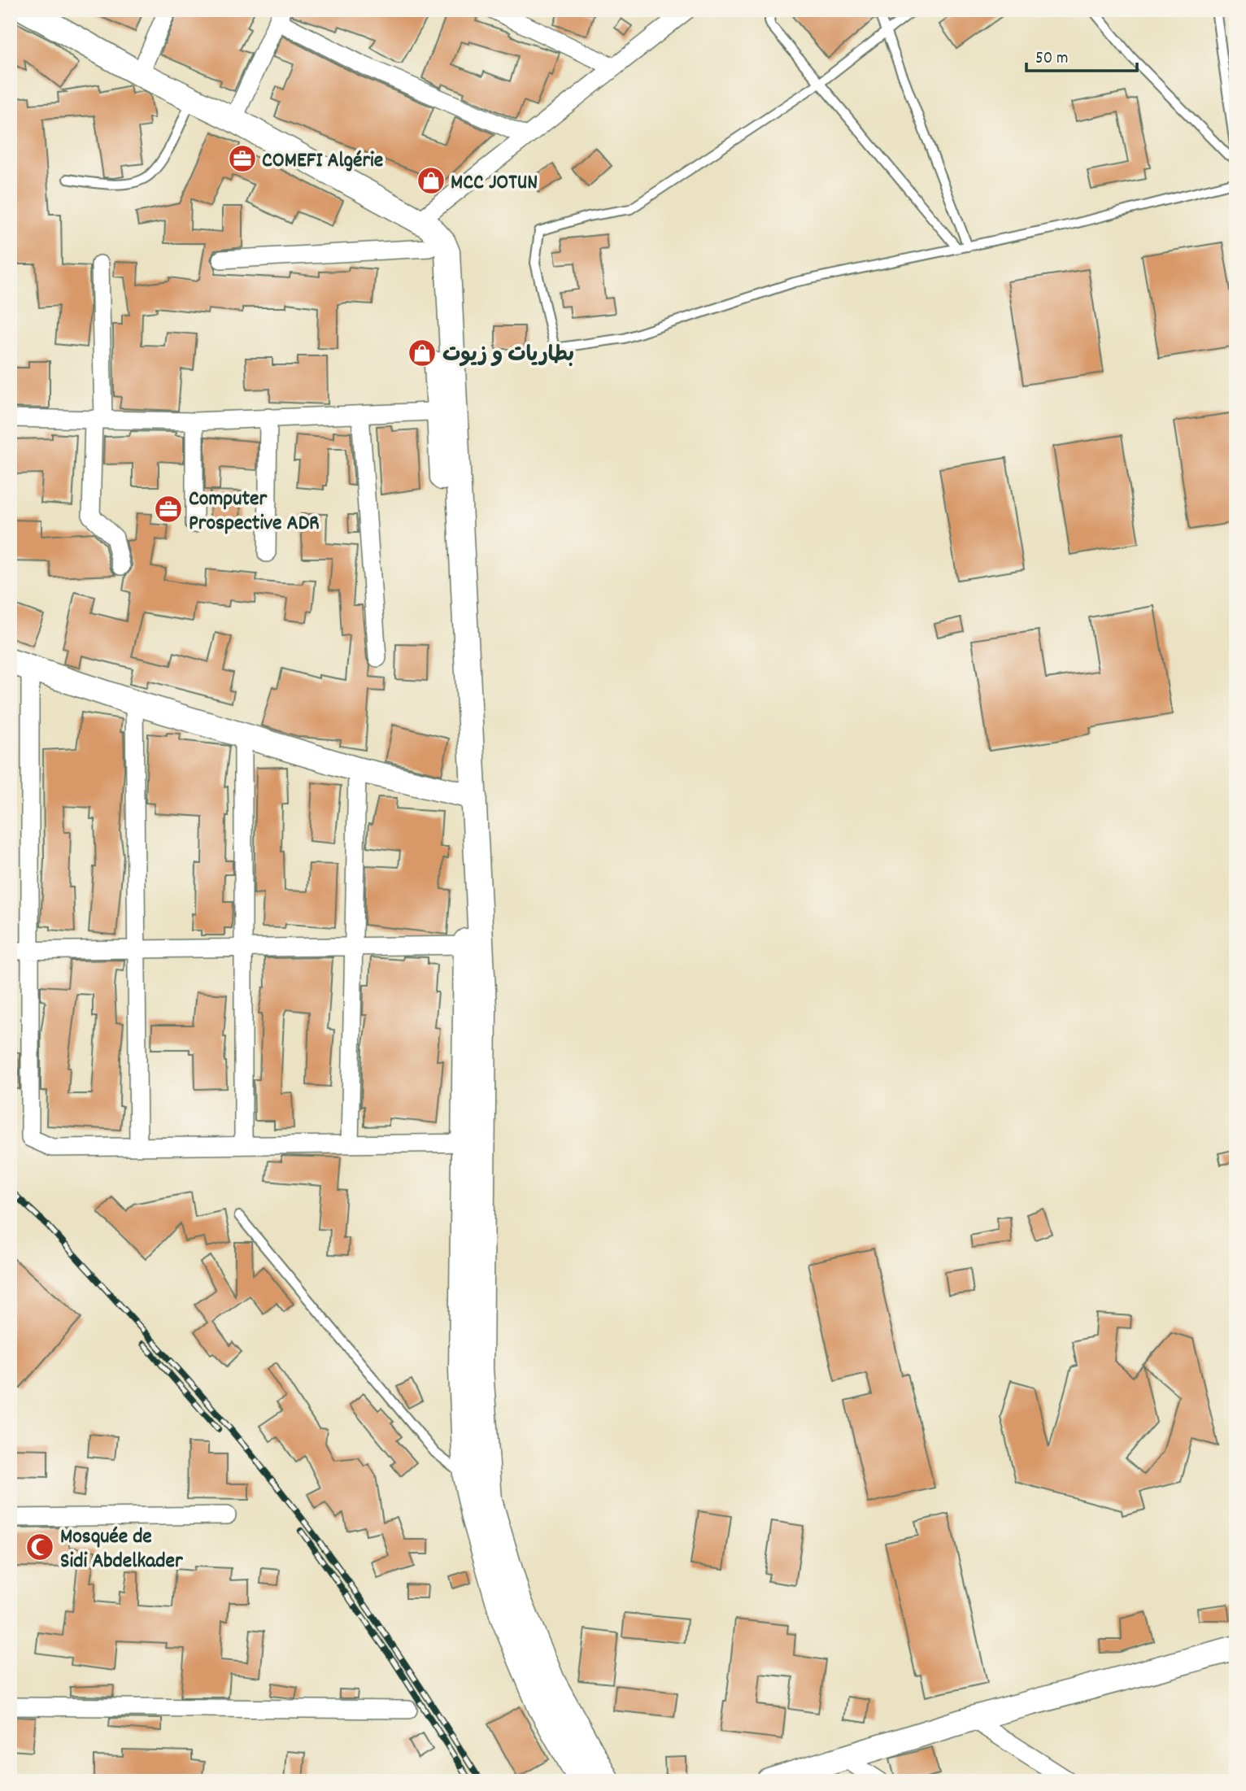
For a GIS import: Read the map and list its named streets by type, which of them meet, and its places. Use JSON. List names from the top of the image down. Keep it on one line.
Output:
{"places":{"office":["COMEFI Algérie","Computer Prospective ADR"],"shop":["MCC JOTUN","بطاريات و زيوت"],"mosque":["Mosquée de Sidi Abdelkader"]},"scale_bar":"50 m"}
